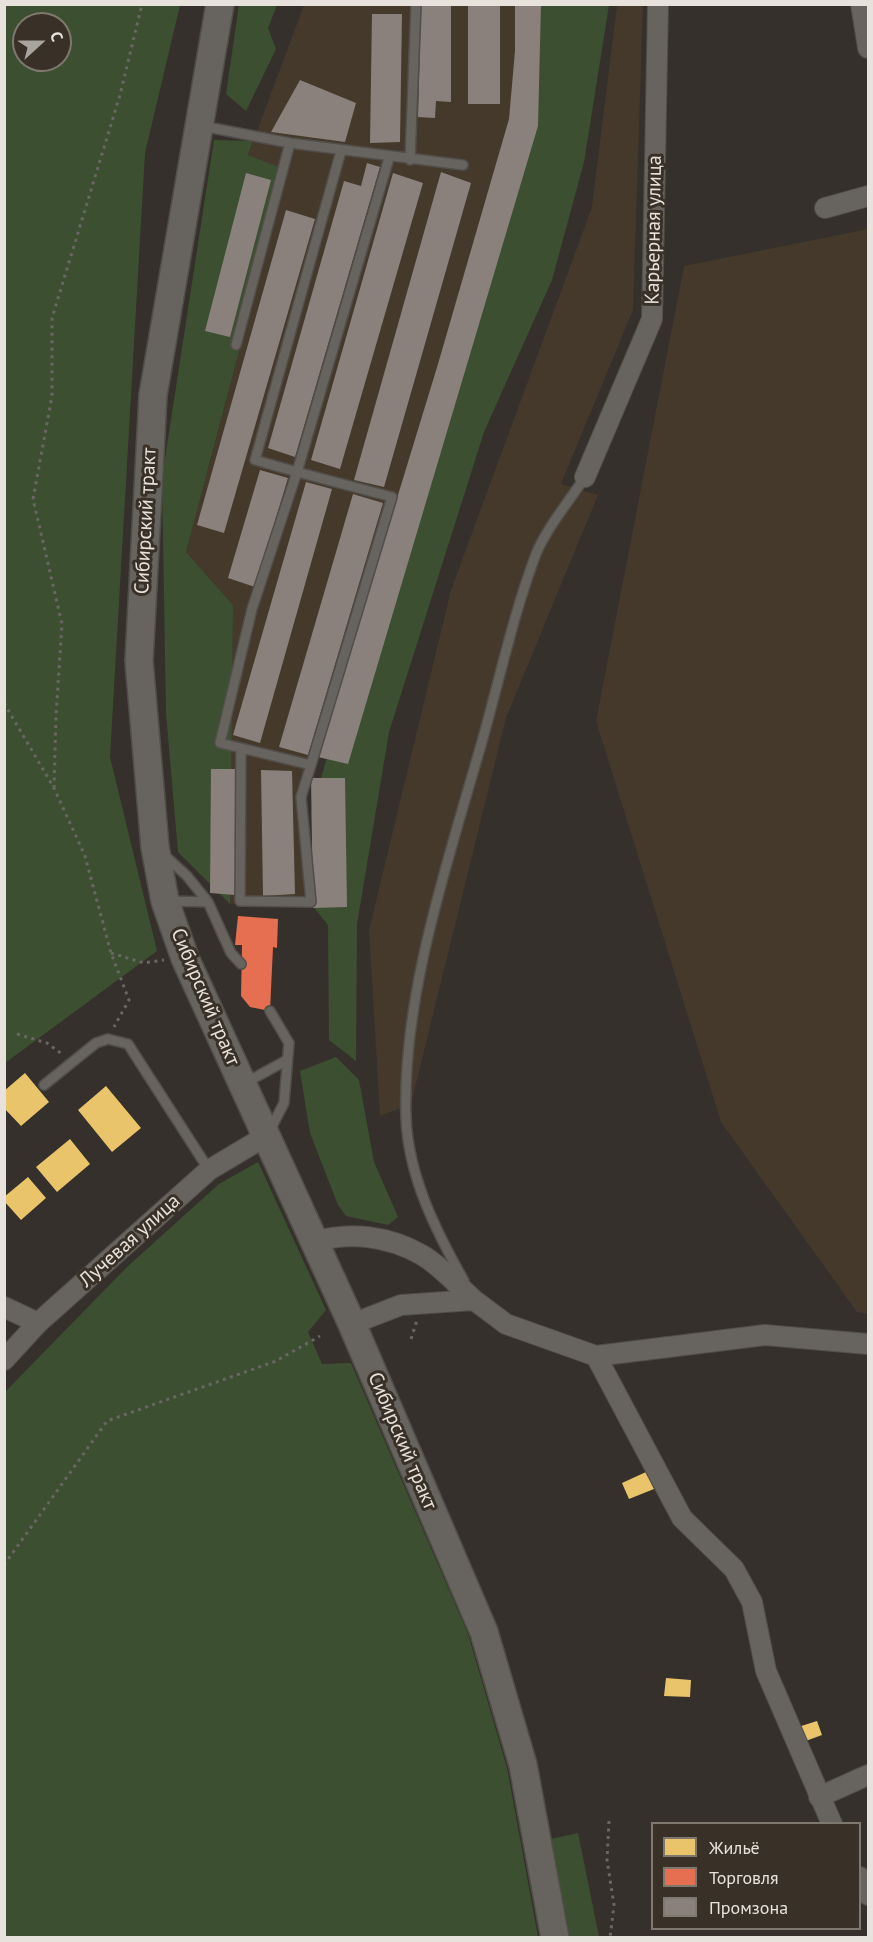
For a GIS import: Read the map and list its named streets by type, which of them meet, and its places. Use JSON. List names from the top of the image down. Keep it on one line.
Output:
{"streets":{"main road":["Сибирский тракт"],"street":["Карьерная улица","Лучевая улица"]},"crossings":[["Сибирский тракт","Лучевая улица"]],"legend":["Жильё","Торговля","Промзона"],"north":"right"}
